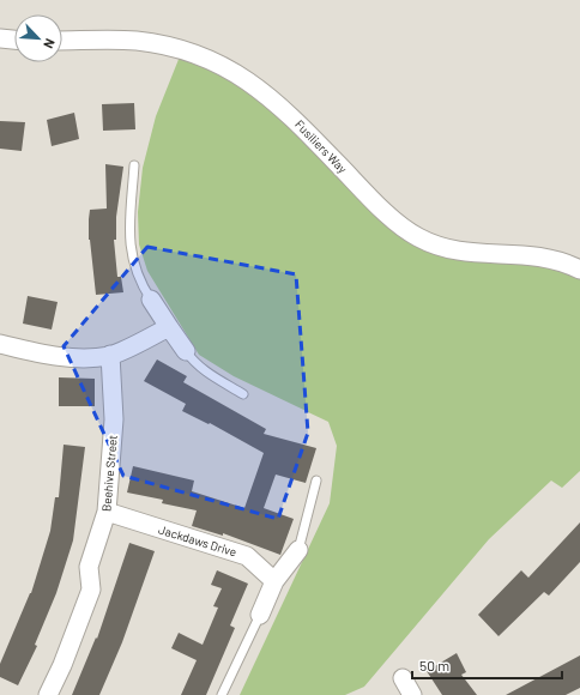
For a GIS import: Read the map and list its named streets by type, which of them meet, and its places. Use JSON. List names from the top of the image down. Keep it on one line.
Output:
{"streets":{"street":["Fusiliers Way","Beehive Street","Jackdaws Drive"]},"crossings":[["Beehive Street","Jackdaws Drive"]],"scale_bar":"50 m","north":"bottom right"}
